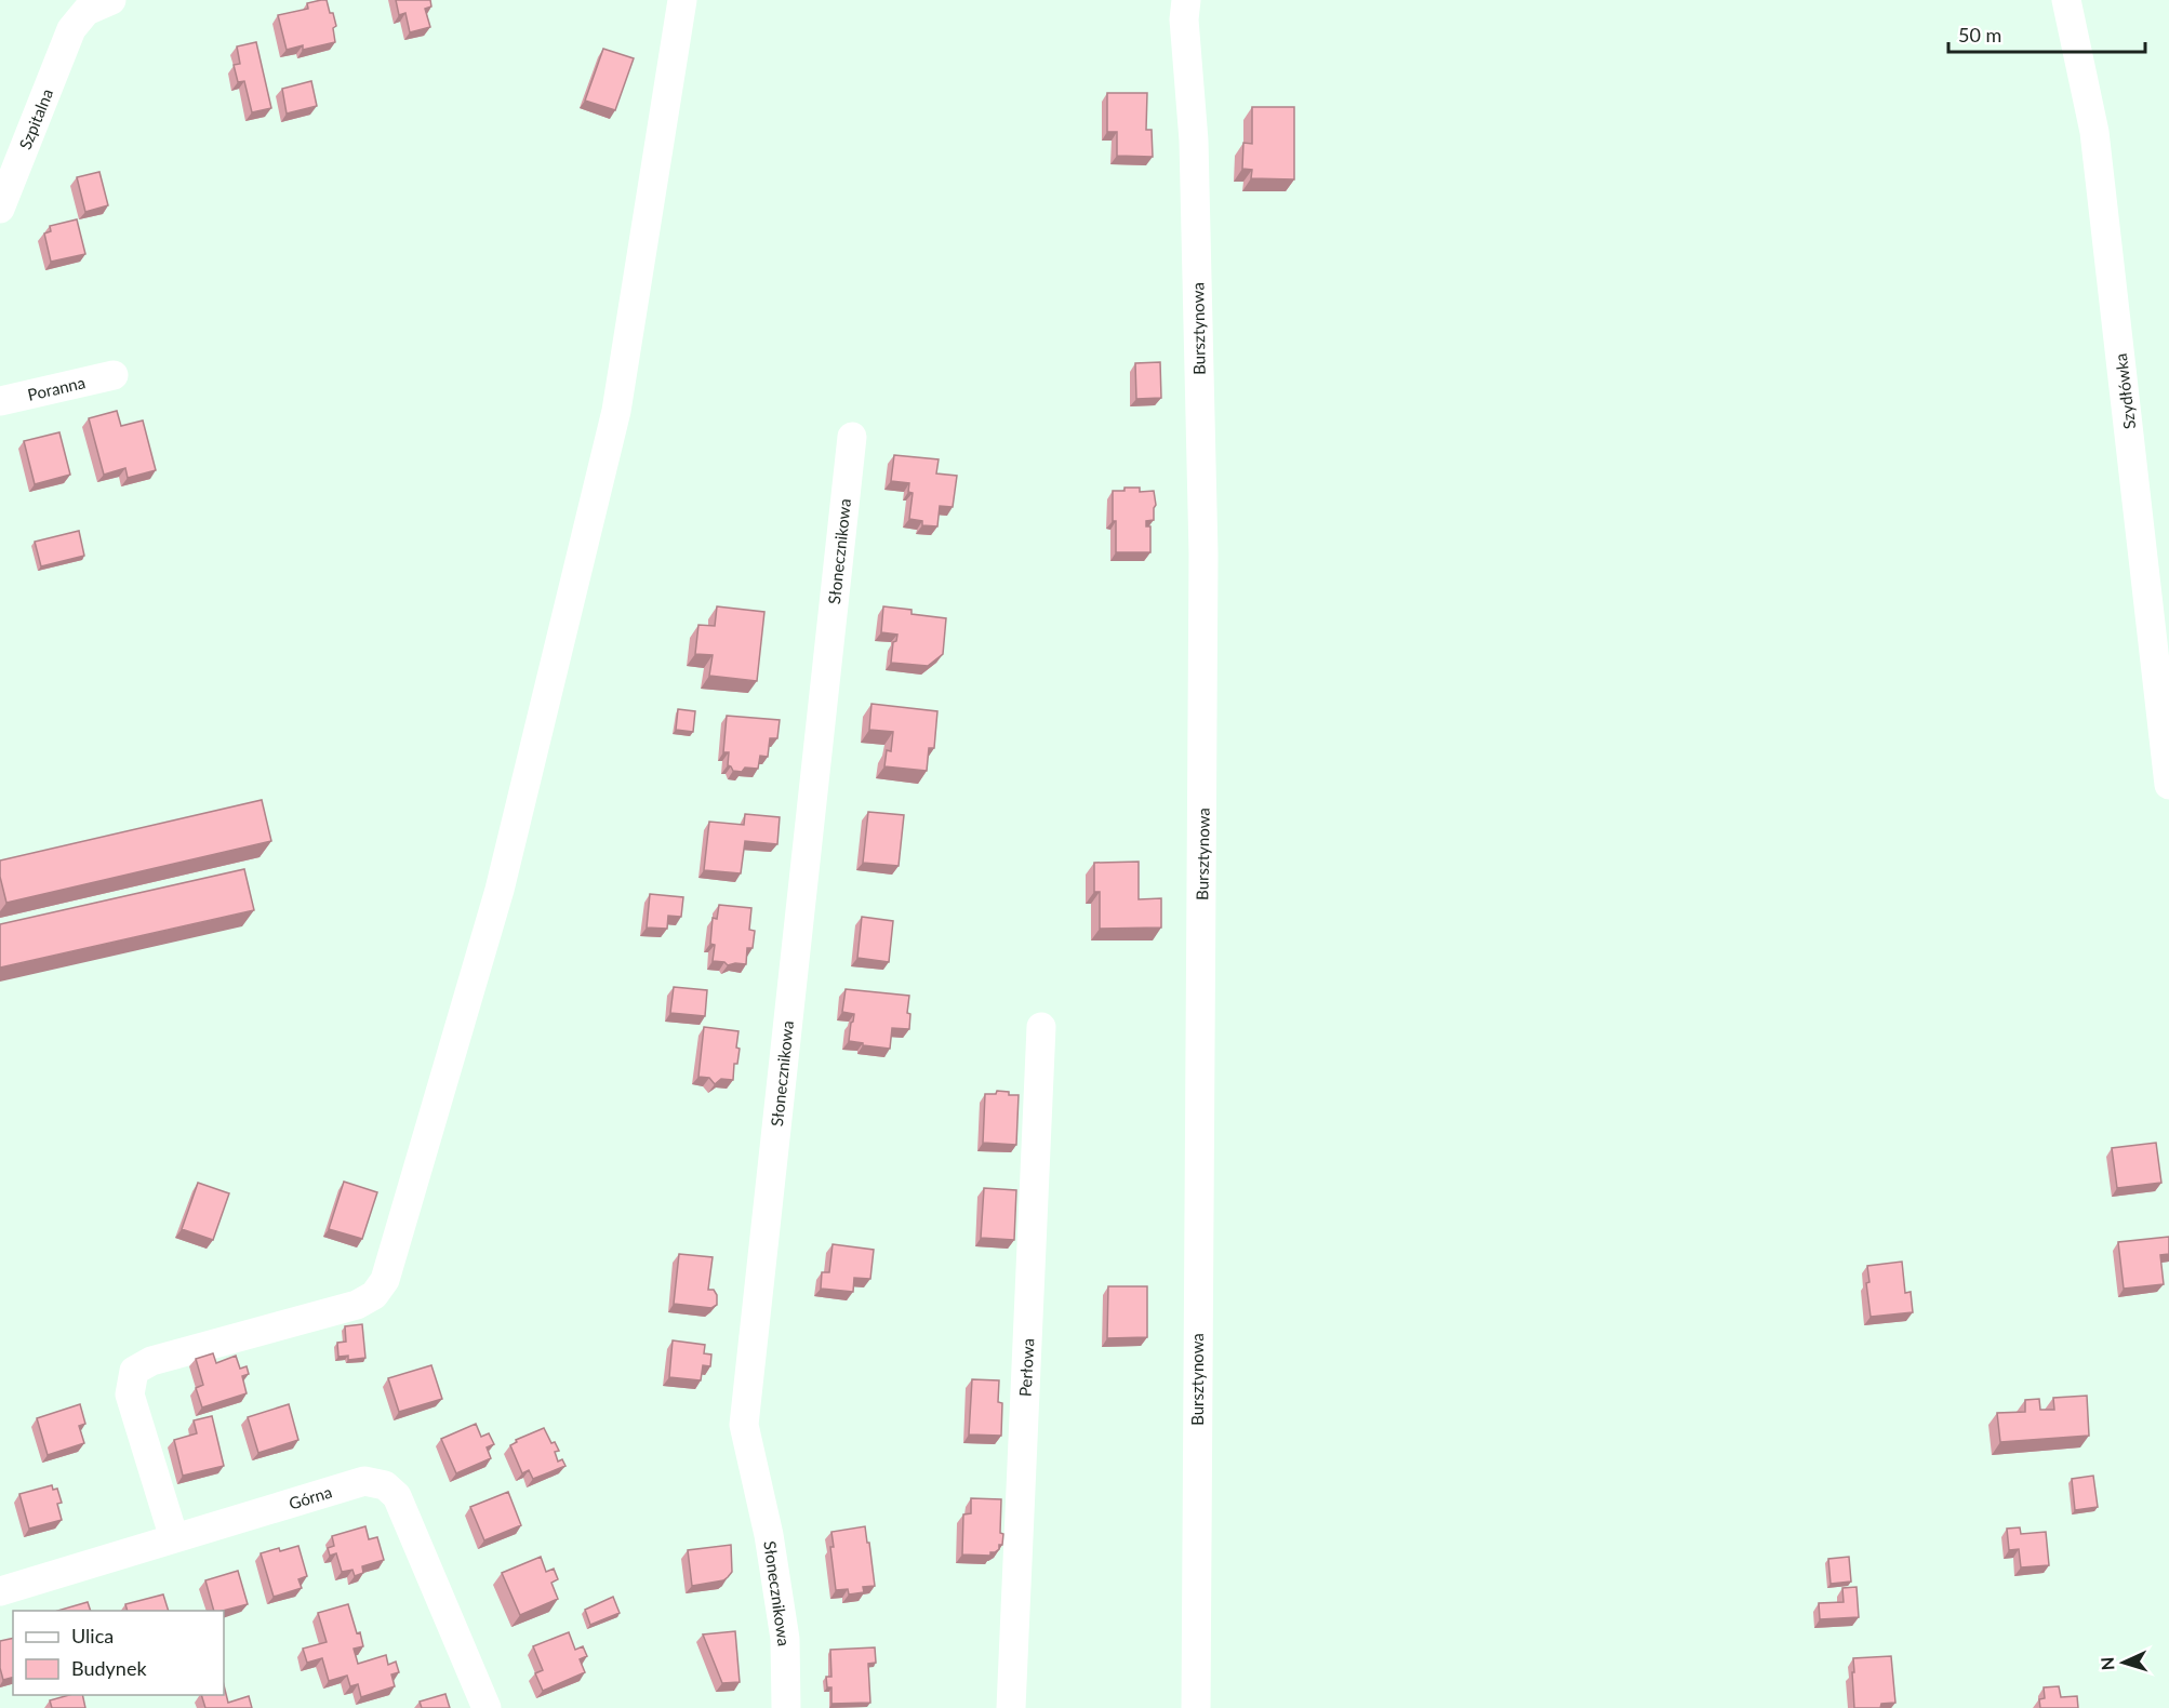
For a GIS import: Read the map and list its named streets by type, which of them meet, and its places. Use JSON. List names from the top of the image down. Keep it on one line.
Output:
{"streets":{"street":["Szpitalna","Bursztynowa","Poranna","Szydłówka","Słonecznikowa","Perłowa","Górna"]},"legend":["Ulica","Budynek"],"scale_bar":"50 m","north":"left"}
